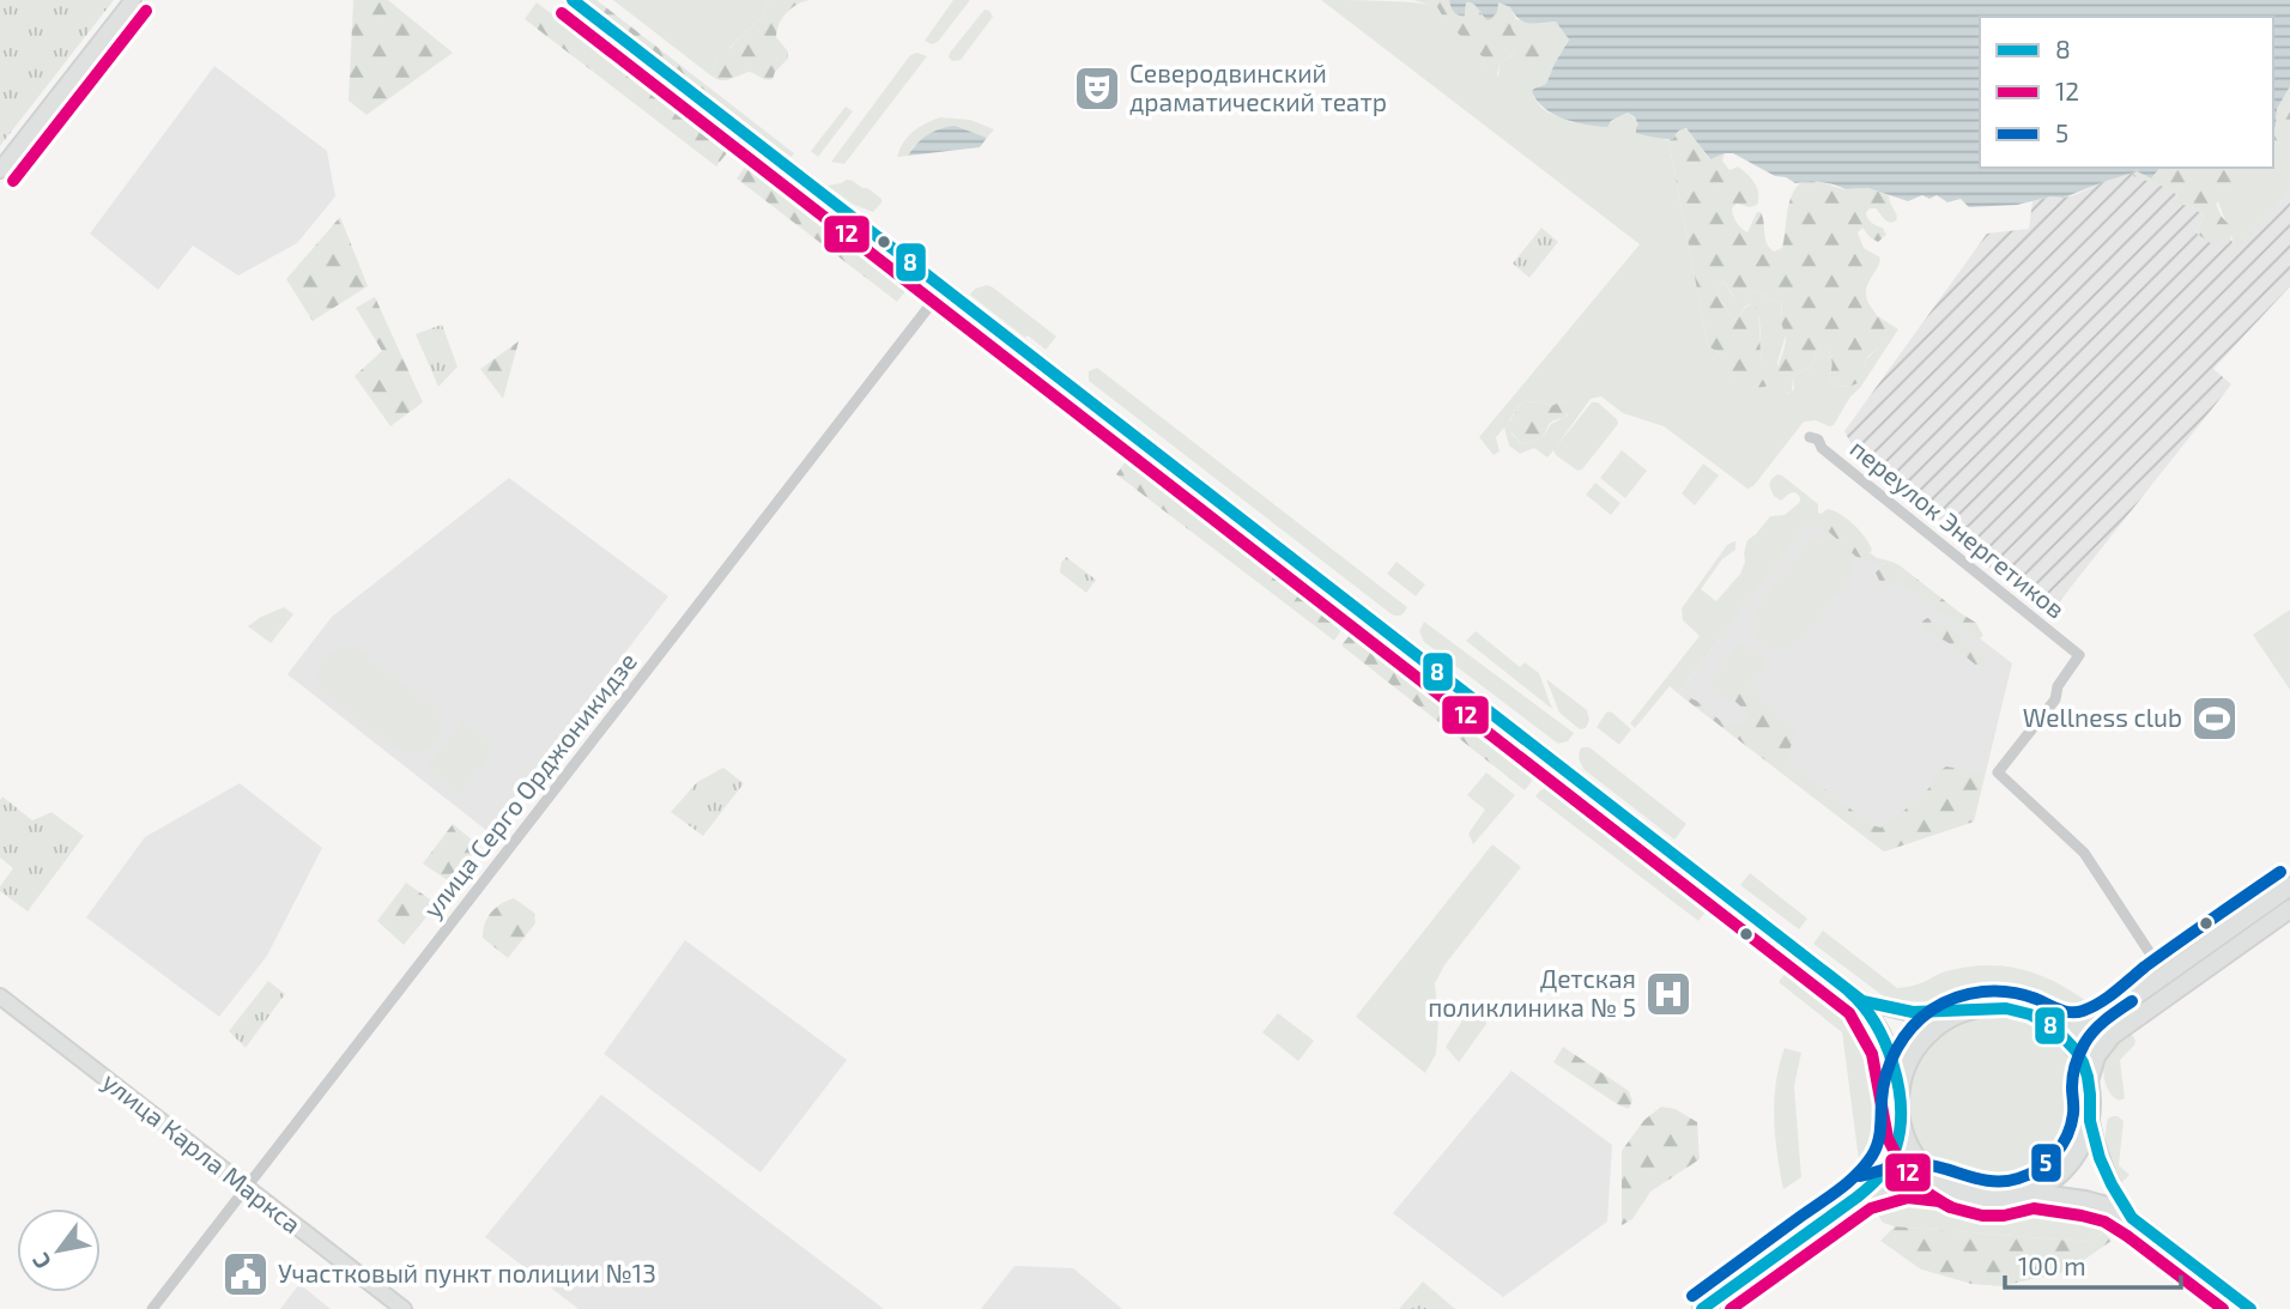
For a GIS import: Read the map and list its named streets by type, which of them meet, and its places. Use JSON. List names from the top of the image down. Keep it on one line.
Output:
{"streets":{"main road":["улица Карла Маркса"],"street":["переулок Энергетиков","улица Серго Орджоникидзе"]},"crossings":[["улица Серго Орджоникидзе","улица Карла Маркса"]],"places":{"theatre":["Северодвинский драматический театр"],"sports":["Wellness club"],"hospital":["Детская поликлиника № 5"],"public building":["Участковый пункт полиции №13"]},"lines":["transit line 8","transit line 12","transit line 5"],"legend":["8","12","5"],"scale_bar":"100 m","north":"bottom left"}
